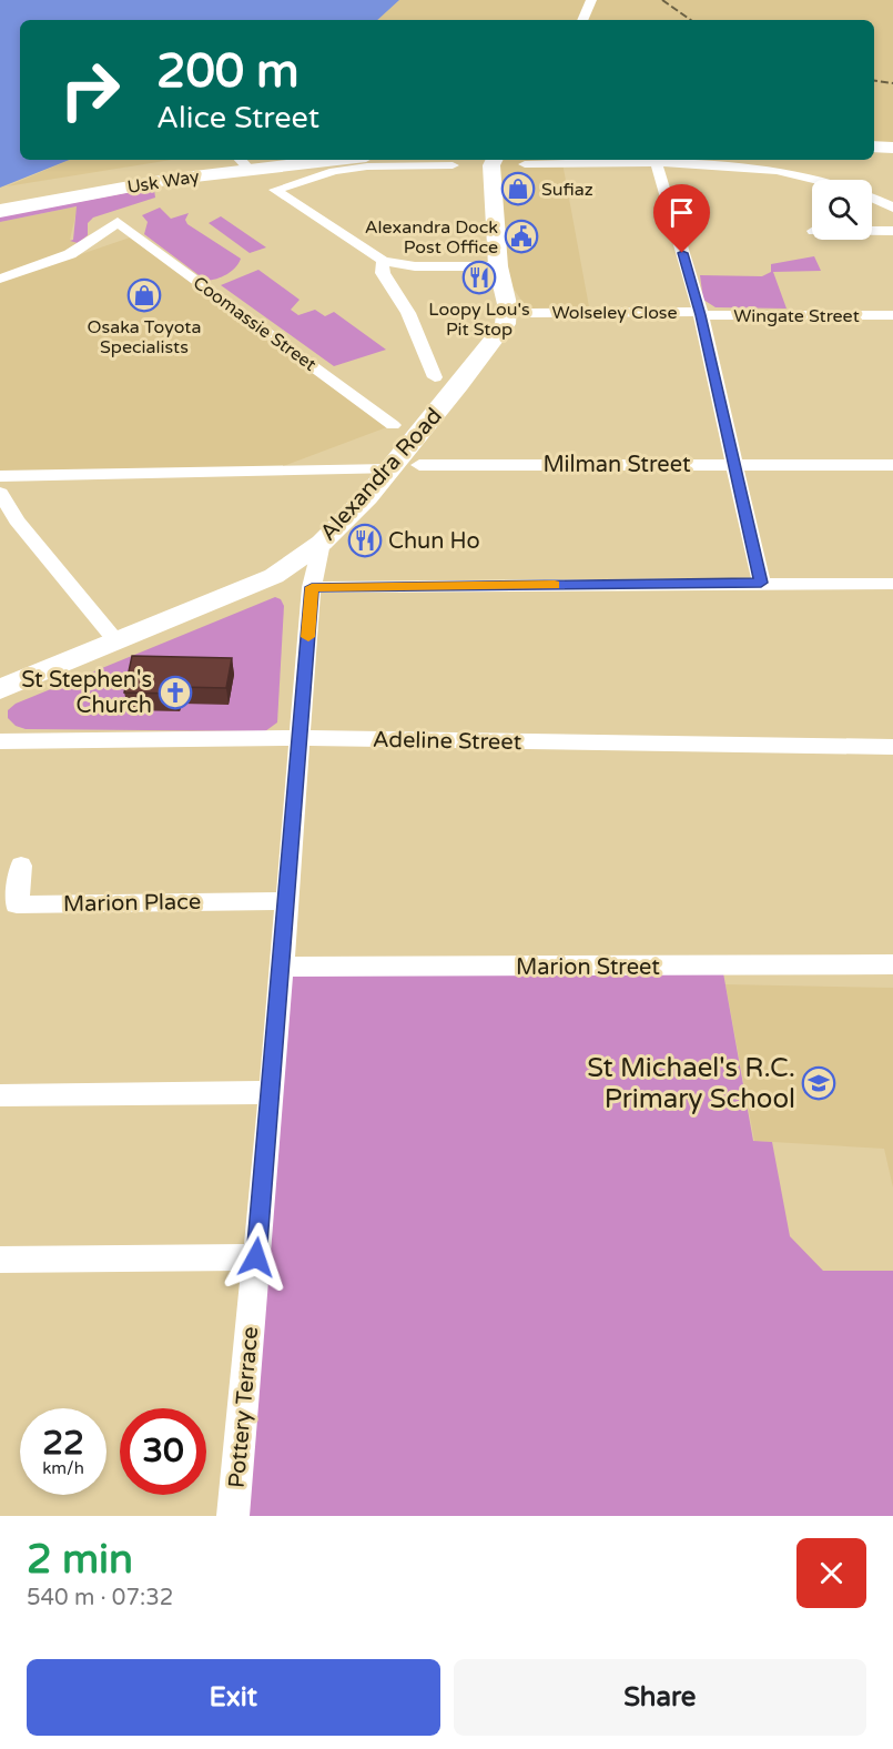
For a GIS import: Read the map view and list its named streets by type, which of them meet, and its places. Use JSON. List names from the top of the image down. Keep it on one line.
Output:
{"streets":{"main road":["Usk Way"],"street":["Wolseley Close","Wingate Street","Coomassie Street","Milman Street","Alexandra Road","Adeline Street","Marion Place","Marion Street","Pottery Terrace"]},"crossings":[["Wolseley Close","Wingate Street"],["Alexandra Road","Pottery Terrace"],["Adeline Street","Pottery Terrace"],["Marion Place","Pottery Terrace"],["Marion Street","Pottery Terrace"]],"places":{"shop":["Sufiaz","Osaka Toyota Specialists"],"public building":["Alexandra Dock Post Office"],"restaurant":["Loopy Lou's Pit Stop","Chun Ho"],"church":["St Stephen's Church"],"school or university":["St Michael's R.C. Primary School"]},"page":{"turn":["200 m","Alice Street"],"speed":"22 km/h","limit":"30","heading":["2 min","540 m · 07:32"],"buttons":["Exit","Share"]}}
